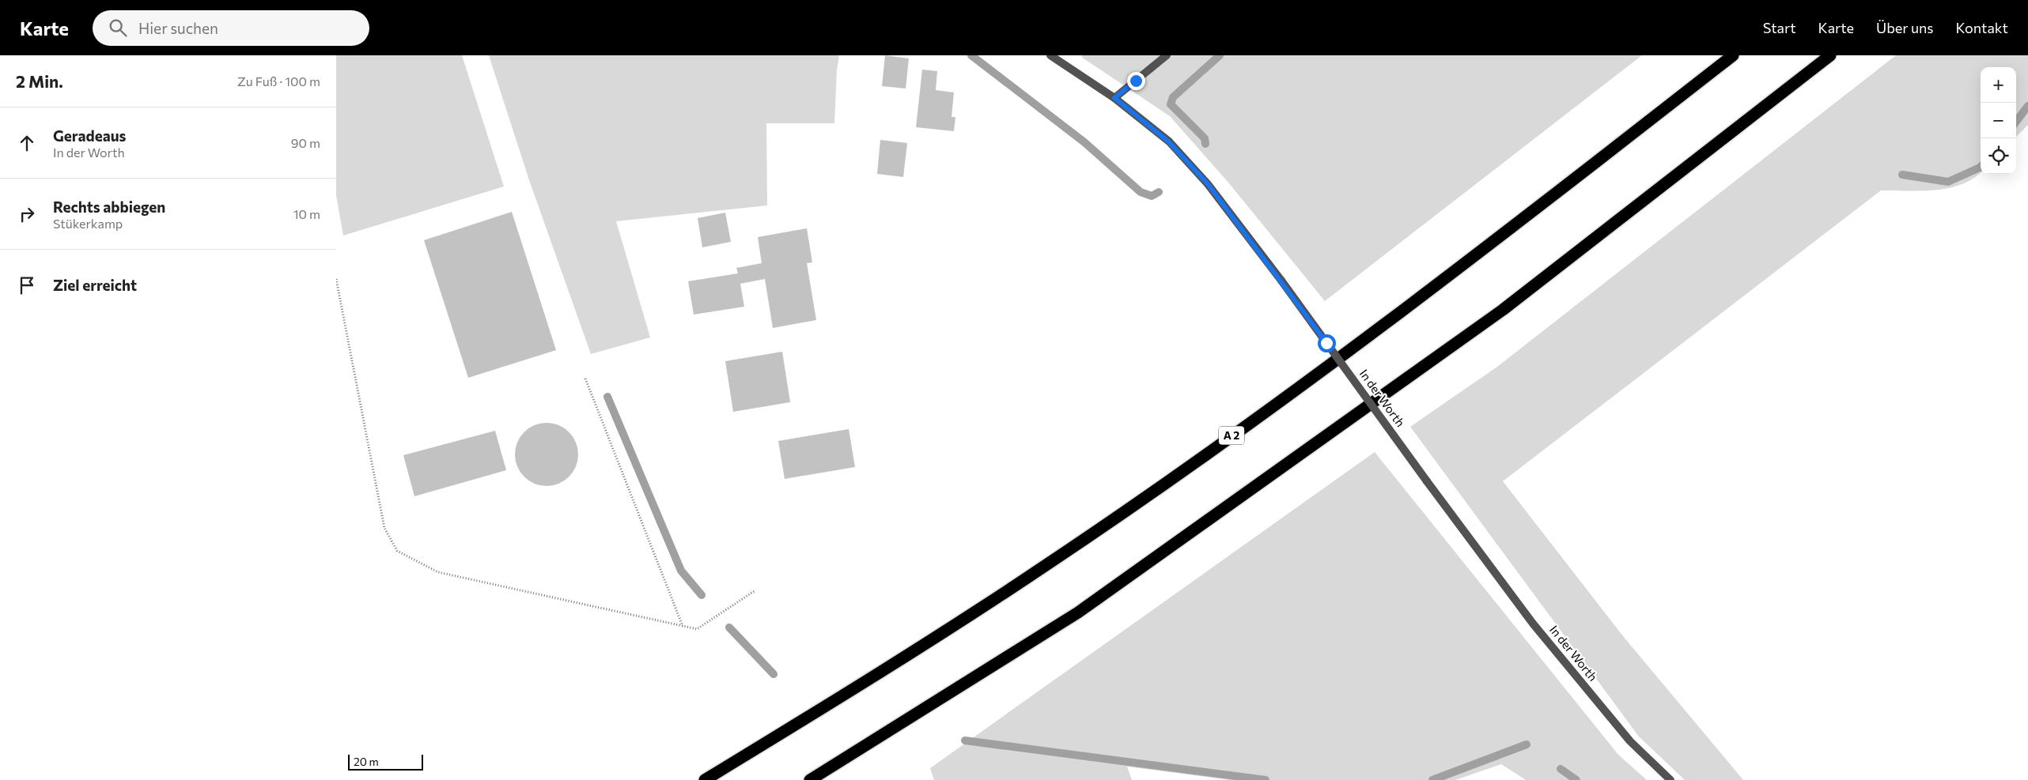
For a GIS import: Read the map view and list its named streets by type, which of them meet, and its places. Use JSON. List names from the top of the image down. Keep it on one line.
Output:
{"streets":{"highway":["A 2"],"street":["In der Worth"]},"scale_bar":"20 m","page":{"header":"Karte","search":"Hier suchen","nav":["Start","Karte","Über uns","Kontakt"],"heading":["2 Min.","Zu Fuß · 100 m"],"map_buttons":["+","−"],"list":[["Geradeaus","In der Worth","90 m"],["Rechts abbiegen","Stükerkamp","10 m"],"Ziel erreicht"],"scale":"20 m"}}
